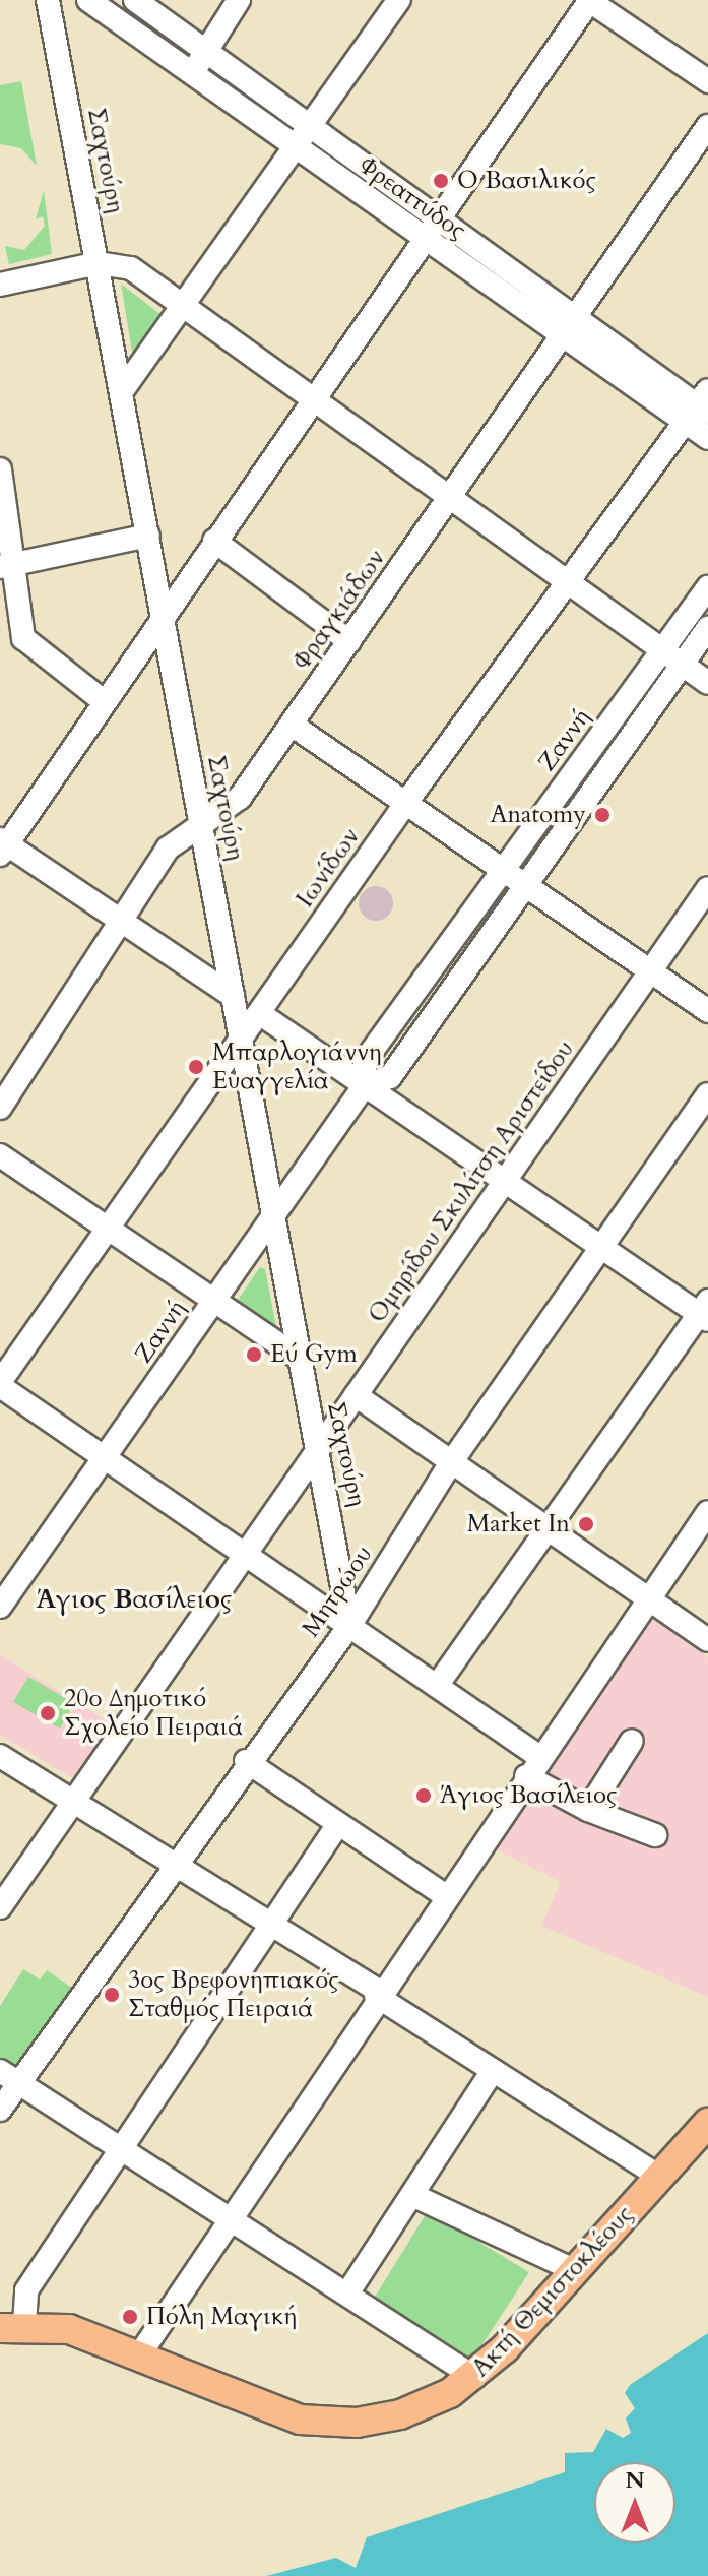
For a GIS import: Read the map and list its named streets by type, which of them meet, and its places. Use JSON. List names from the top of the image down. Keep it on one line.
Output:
{"streets":{"main road":["Ακτή Θεμιστοκλέους"],"street":["Σαχτούρη","Φρεαττύδος","Φραγκιάδων","Ζαννή","Ιωνίδων","Ομηρίδου Σκυλίτση Αριστείδου","Μητρώου"]},"crossings":[["Σαχτούρη","Φραγκιάδων"],["Σαχτούρη","Ζαννή"],["Σαχτούρη","Ιωνίδων"],["Σαχτούρη","Ομηρίδου Σκυλίτση Αριστείδου"],["Σαχτούρη","Μητρώου"],["Φρεαττύδος","Φραγκιάδων"],["Φρεαττύδος","Ιωνίδων"]],"districts":["Άγιος Βασίλειος"],"places":["Ο Βασιλικός","Anatomy","Μπαρλογιάννη Ευαγγελία","Εύ Gym","Market In","20ο Δημοτικό Σχολείο Πειραιά","Άγιος Βασίλειος","3ος Βρεφονηπιακός Σταθμός Πειραιά","Πόλη Μαγική"],"north":"top"}
